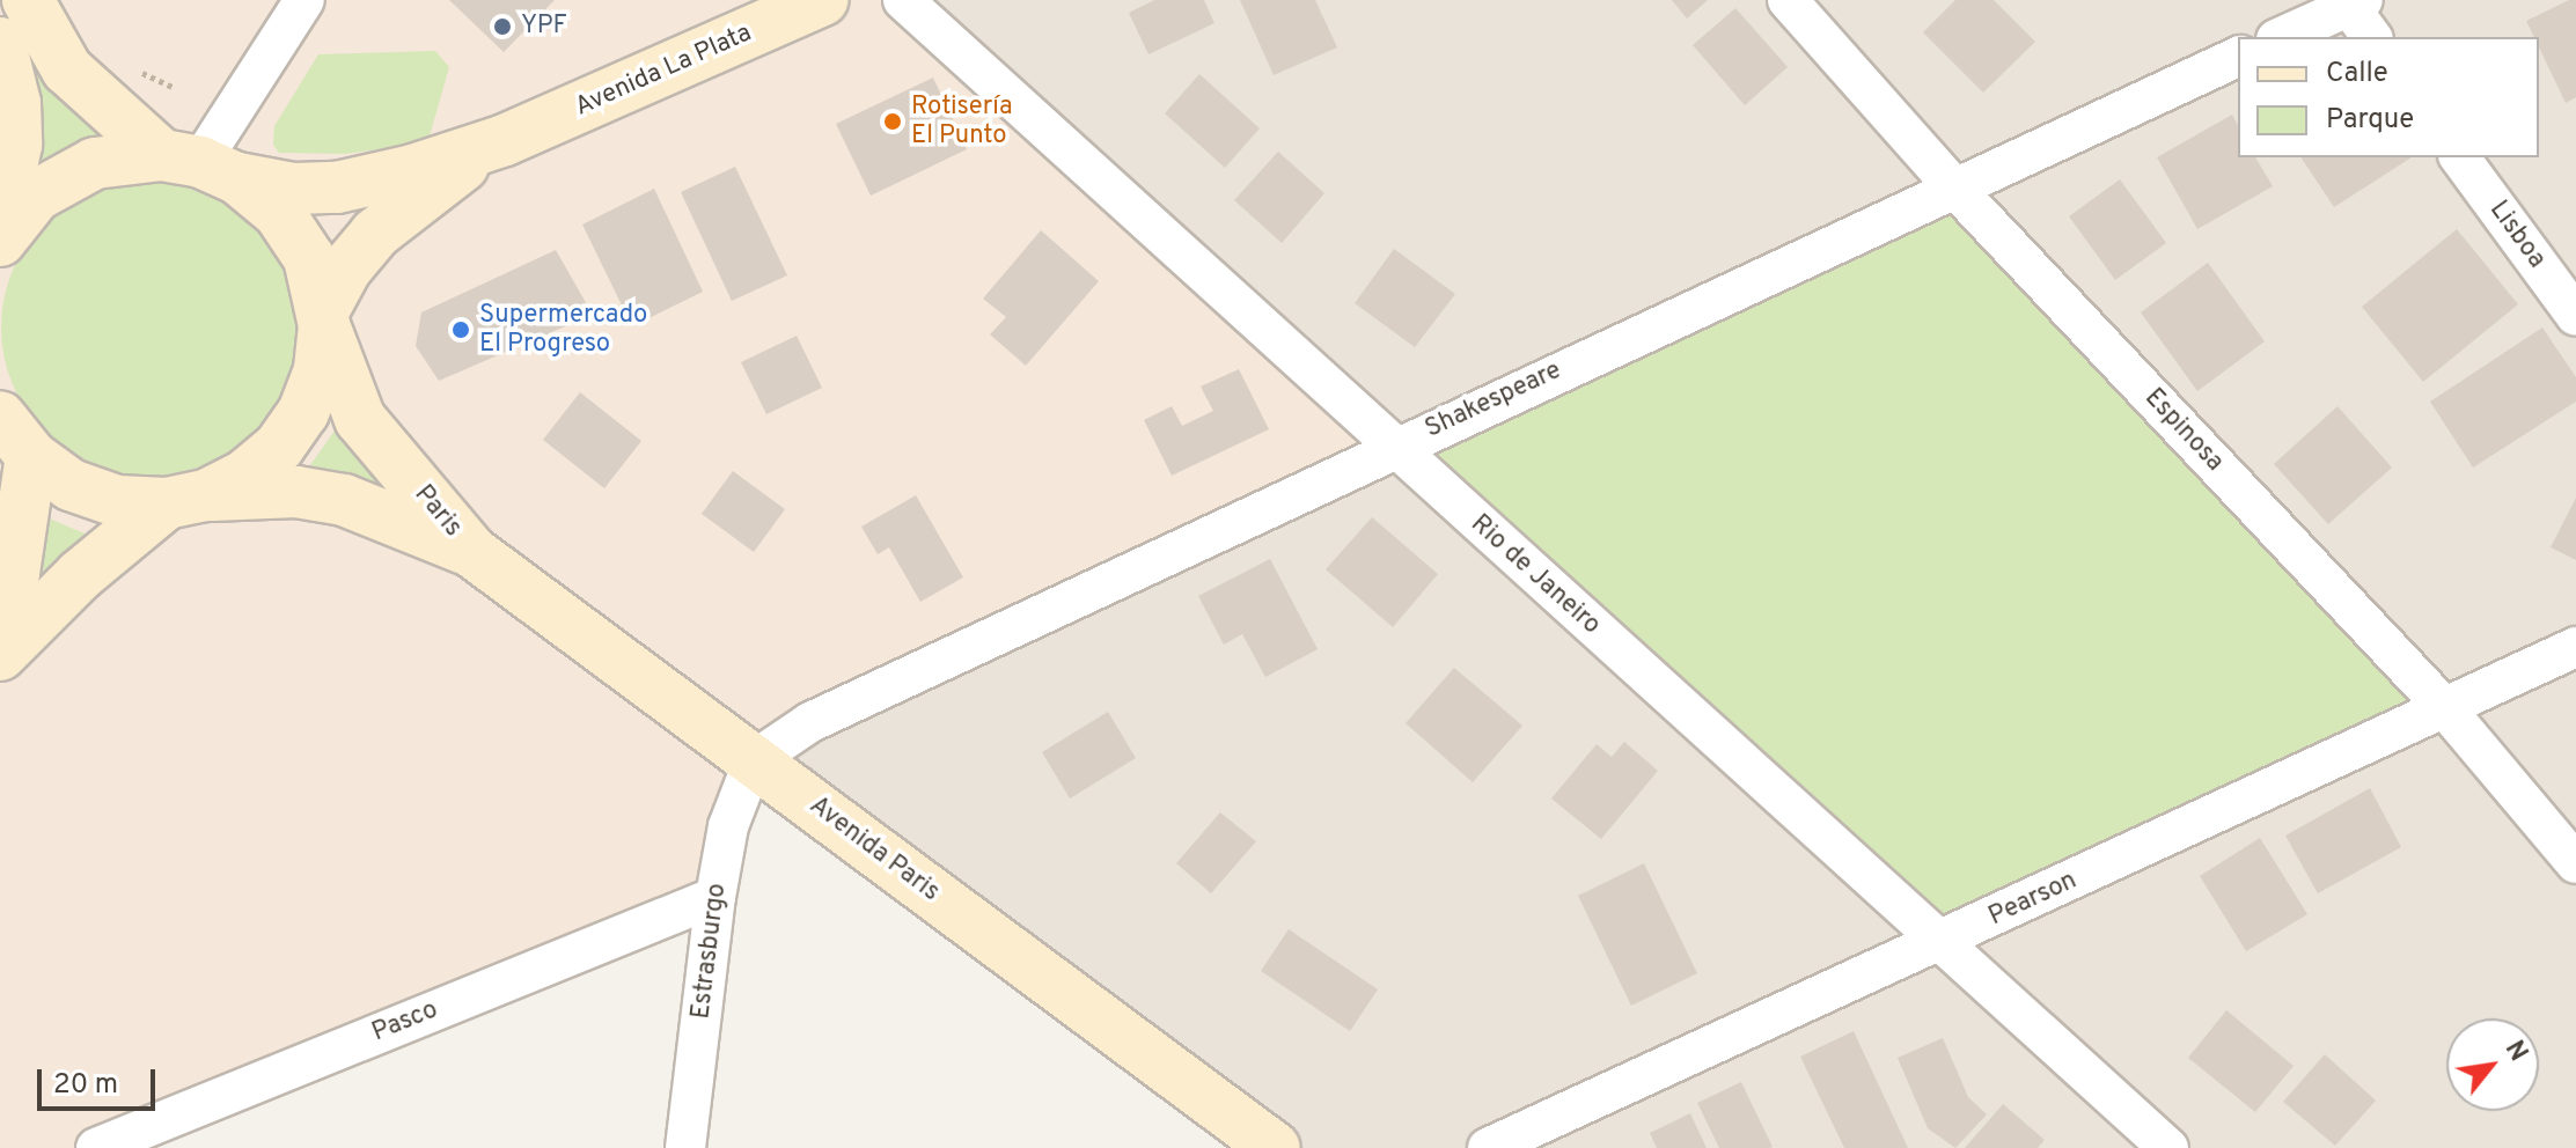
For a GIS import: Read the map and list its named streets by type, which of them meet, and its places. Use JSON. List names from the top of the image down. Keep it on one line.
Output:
{"streets":{"main road":["Avenida La Plata","Paris","Avenida Paris"],"street":["Lisboa","Shakespeare","Espinosa","Rio de Janeiro","Pearson","Estrasburgo","Pasco"]},"crossings":[["Avenida La Plata","Paris"],["Shakespeare","Espinosa"],["Shakespeare","Rio de Janeiro"],["Shakespeare","Avenida Paris"],["Shakespeare","Estrasburgo"],["Espinosa","Pearson"],["Paris","Avenida Paris"],["Rio de Janeiro","Pearson"],["Avenida Paris","Estrasburgo"],["Estrasburgo","Pasco"]],"places":["YPF","Rotisería El Punto","Supermercado El Progreso"],"legend":["Calle","Parque"],"scale_bar":"20 m","north":"top right"}
